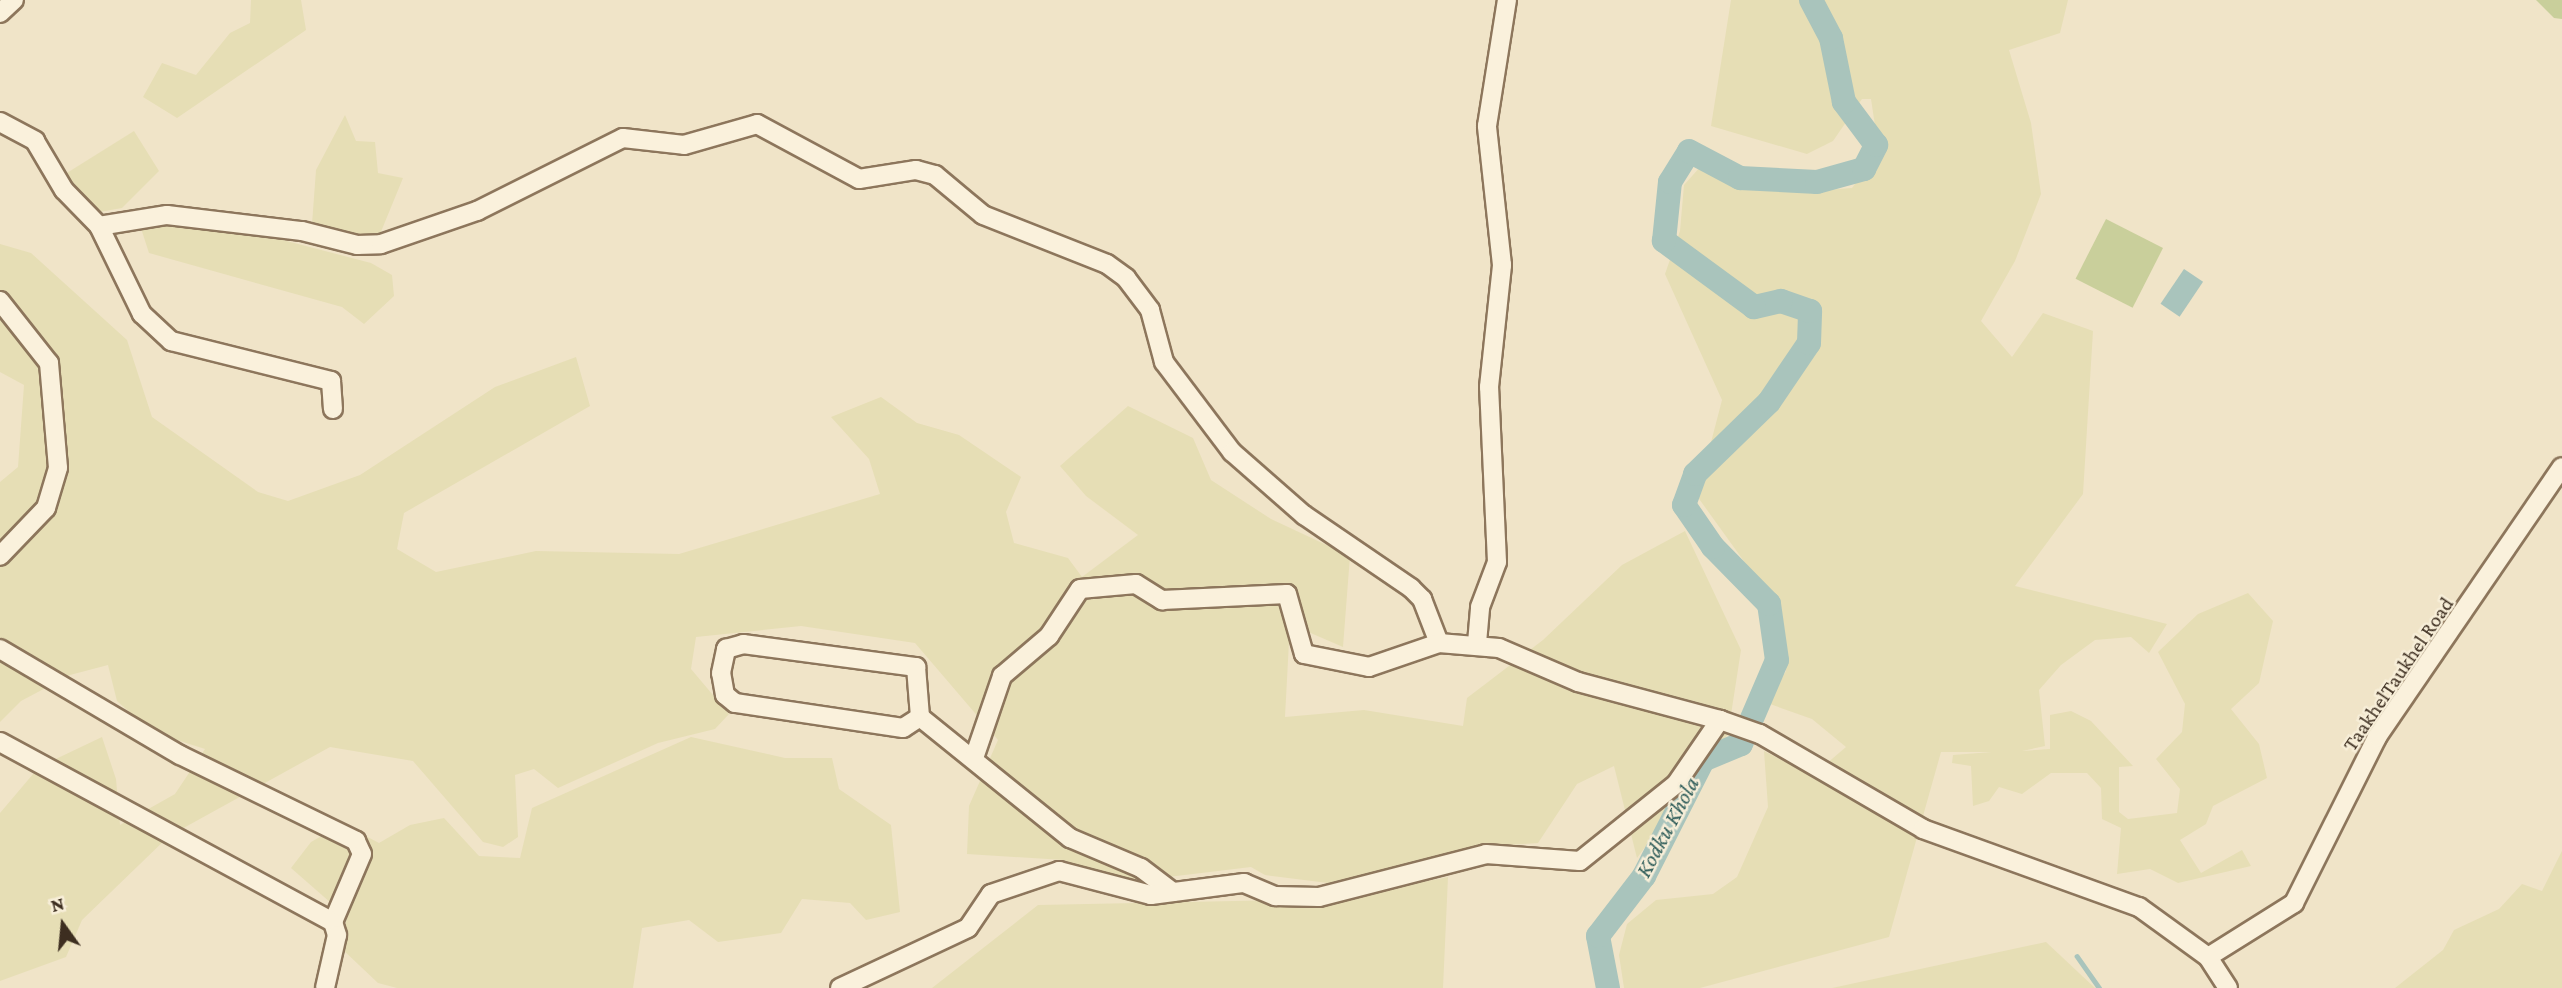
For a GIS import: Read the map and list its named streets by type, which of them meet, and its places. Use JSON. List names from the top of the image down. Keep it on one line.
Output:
{"streets":{"street":["TaakhelTaukhel Road"]},"water":["Kodku Khola"],"north":"top"}
